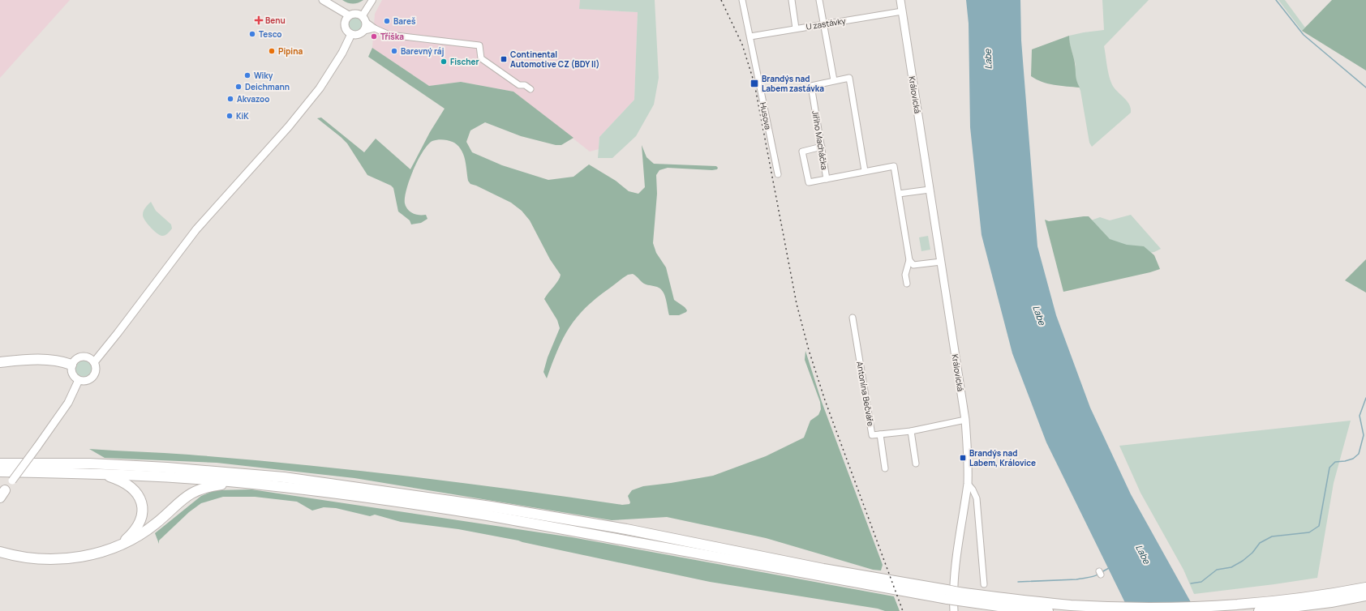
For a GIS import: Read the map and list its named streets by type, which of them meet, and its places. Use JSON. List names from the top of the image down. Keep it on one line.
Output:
{"streets":{"main road":["Královická"],"street":["U zastávky","Husova","Jiřího Macháčka","Antonína Bečváře"]},"crossings":[["U zastávky","Královická"],["U zastávky","Husova"],["Královická","Antonína Bečváře"]],"water":["Labe"],"places":{"health":["Benu"],"other":["Bareš","Tesco","Tříška","Pipina","Barevný ráj","Fischer","Wiky","Deichmann","Akvazoo","KiK"],"transit":["Continental Automotive CZ (BDY II)","Brandýs nad Labem zastávka","Brandýs nad Labem, Královice"]}}
